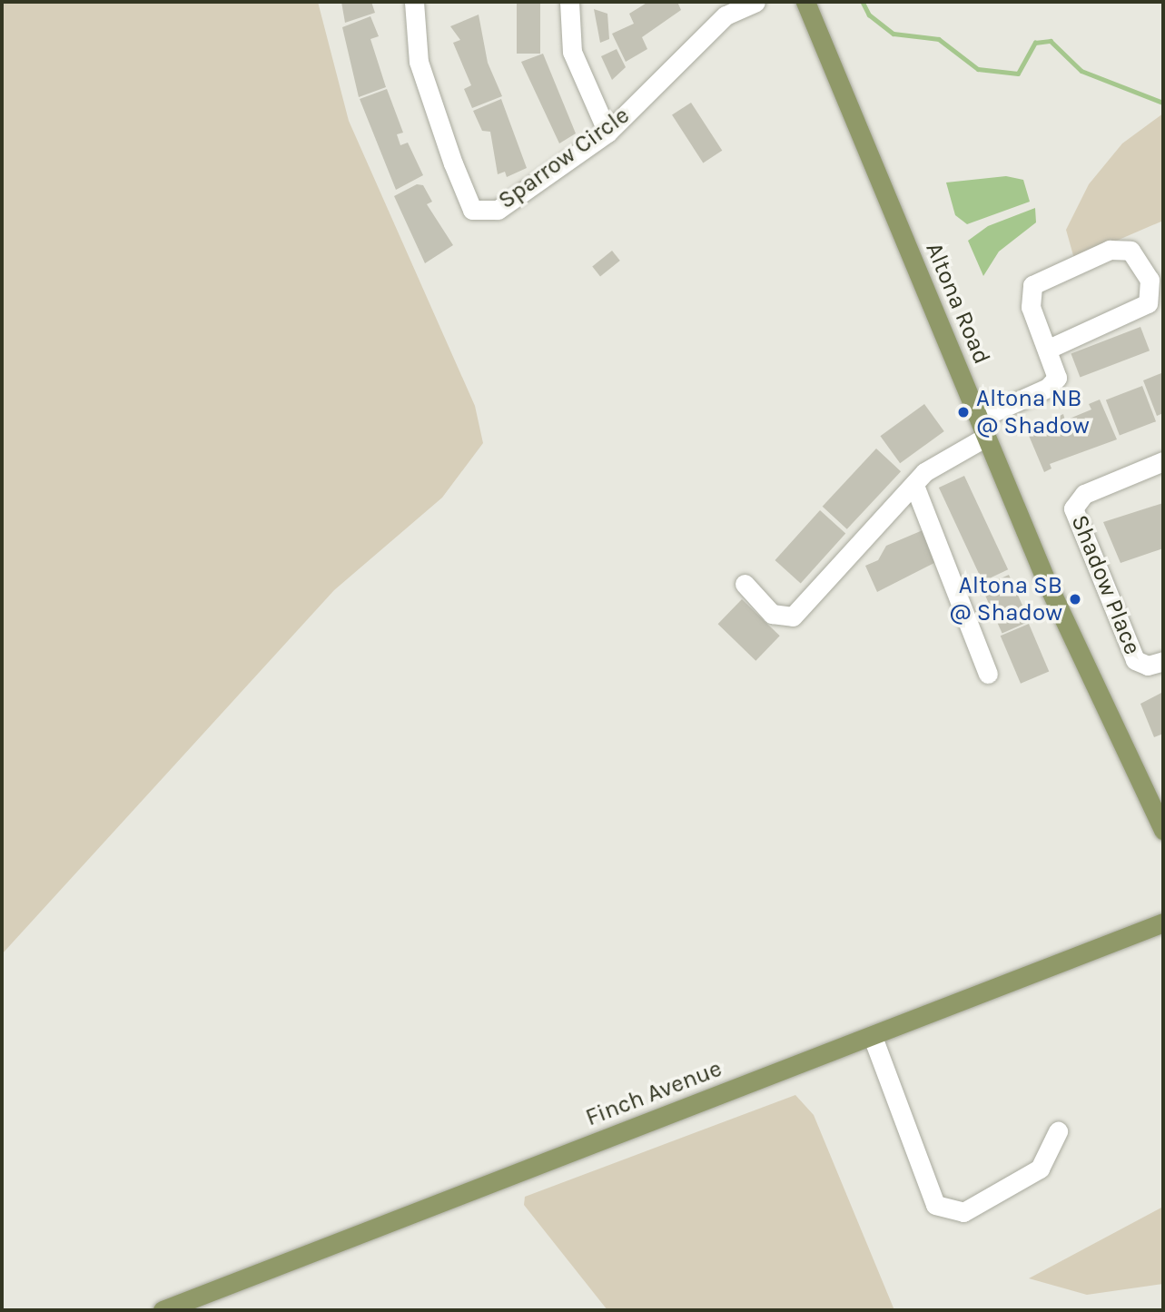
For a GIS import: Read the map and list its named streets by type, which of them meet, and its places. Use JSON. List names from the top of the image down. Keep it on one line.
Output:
{"streets":{"main road":["Altona Road","Finch Avenue"],"street":["Sparrow Circle","Shadow Place"]},"places":["Altona NB @ Shadow","Altona SB @ Shadow"]}
